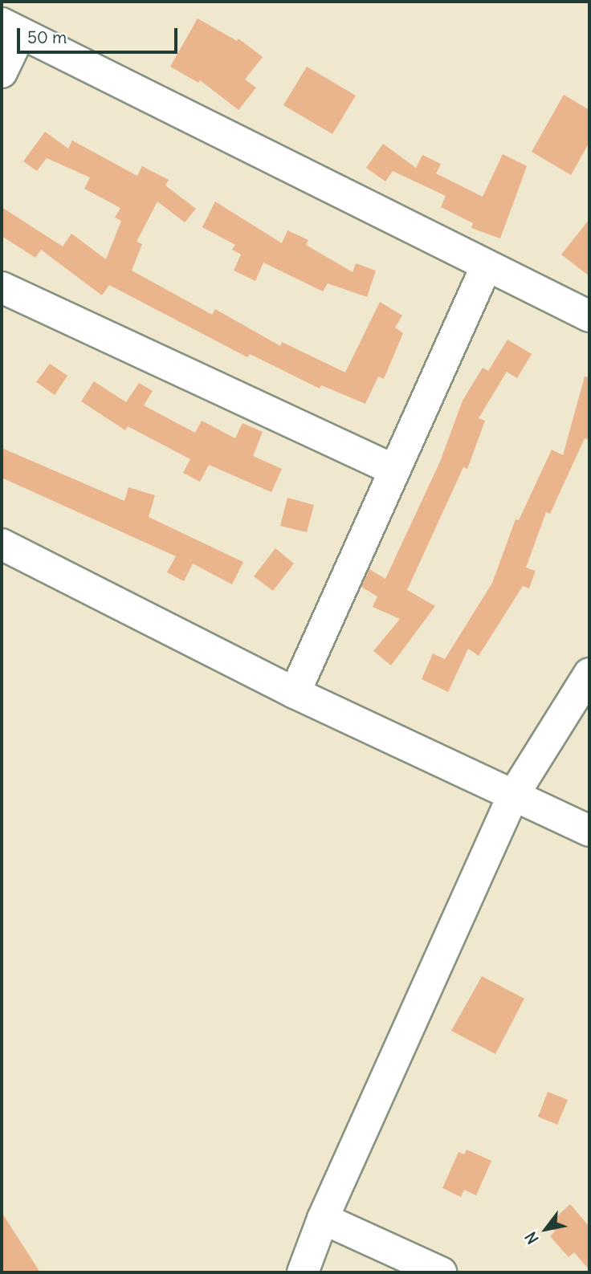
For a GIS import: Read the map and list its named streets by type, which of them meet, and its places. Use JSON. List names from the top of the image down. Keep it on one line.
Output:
{"scale_bar":"50 m","north":"bottom left"}
